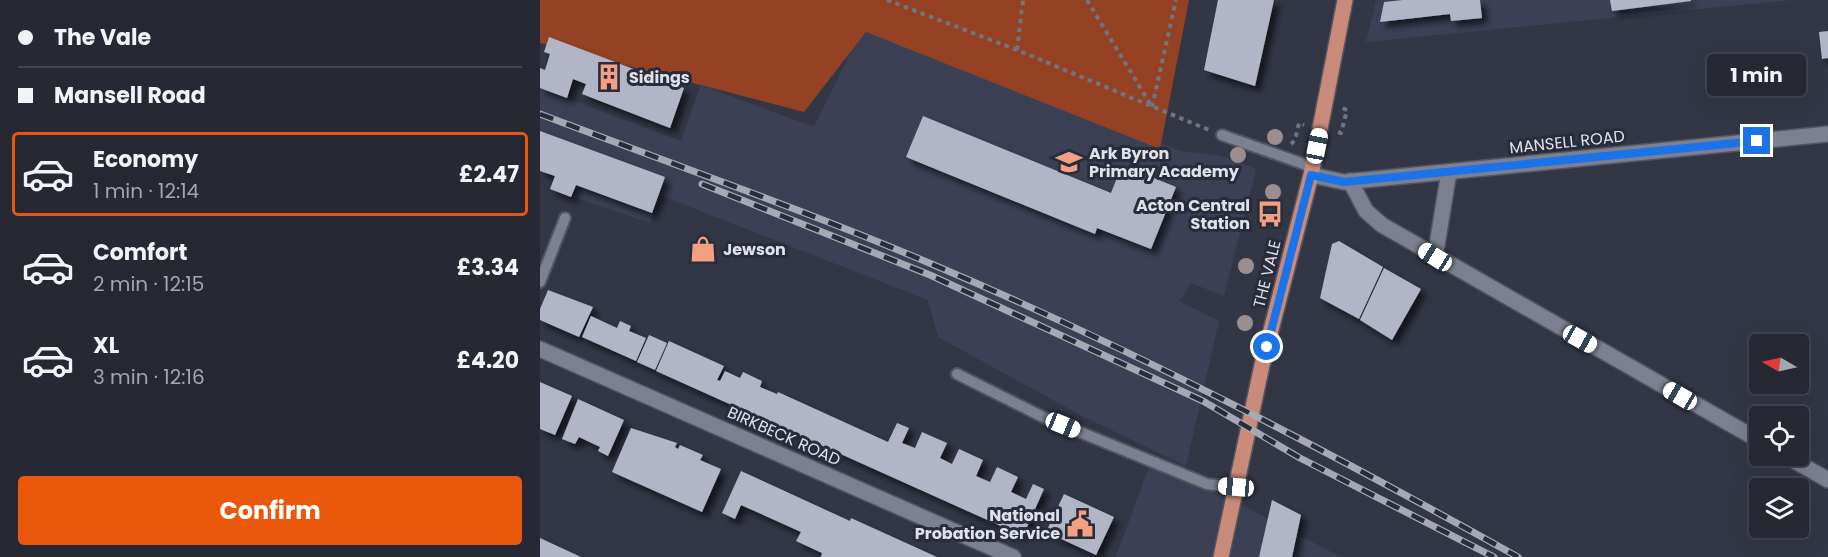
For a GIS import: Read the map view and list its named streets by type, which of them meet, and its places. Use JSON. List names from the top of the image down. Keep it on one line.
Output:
{"streets":{"main road":["THE VALE"],"street":["MANSELL ROAD","BIRKBECK ROAD"]},"crossings":[["MANSELL ROAD","THE VALE"]],"places":{"building":["Sidings"],"school or university":["Ark Byron Primary Academy"],"bus stop":["Acton Central Station"],"shop":["Jewson"],"public building":["National Probation Service"]},"north":"left","page":{"banner":["The Vale","Mansell Road"],"bubble":"1 min","list":[{"name":"Economy","note":"1 min · 12:14","value":"£2.47"},{"name":"Comfort","note":"2 min · 12:15","value":"£3.34"},{"name":"XL","note":"3 min · 12:16","value":"£4.20"}],"buttons":"Confirm"}}
